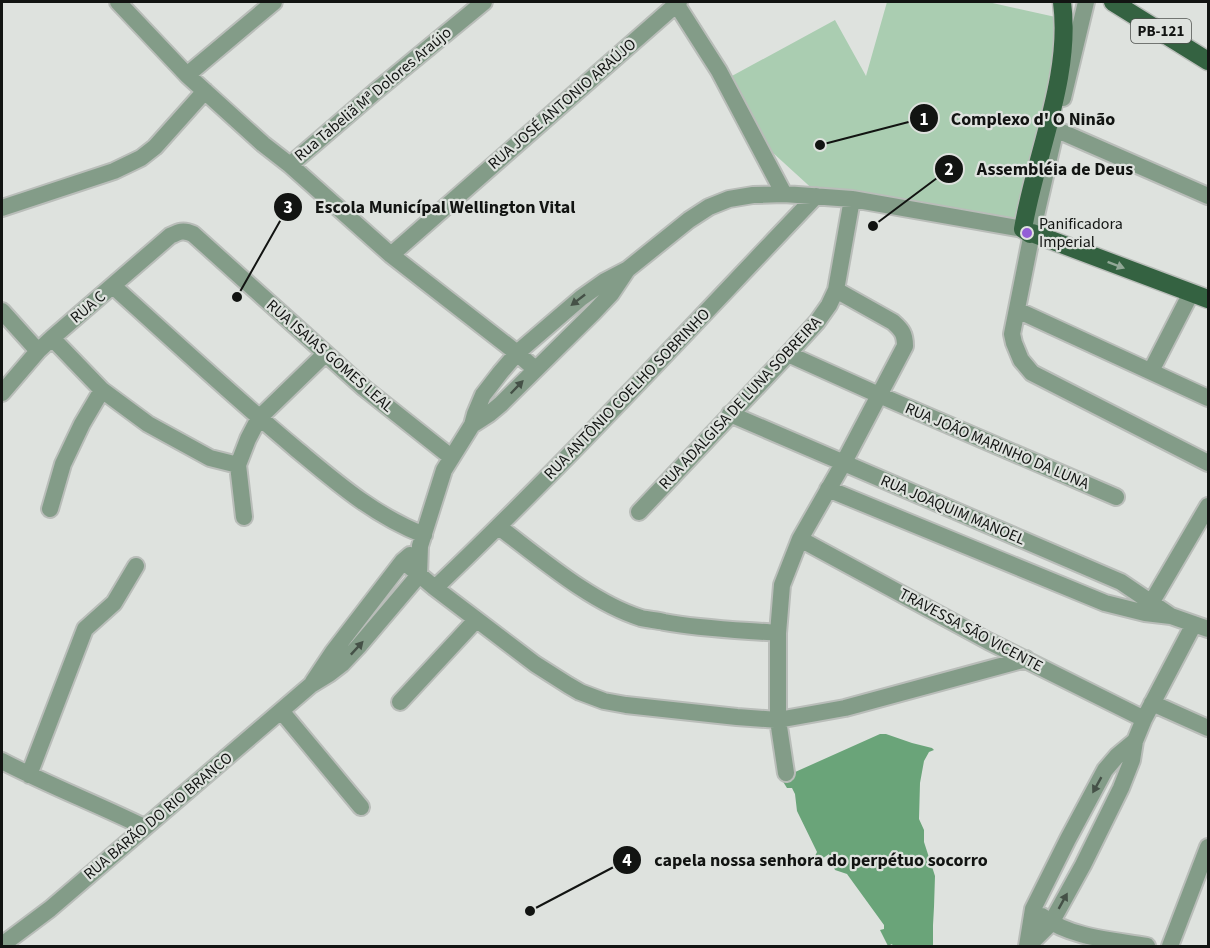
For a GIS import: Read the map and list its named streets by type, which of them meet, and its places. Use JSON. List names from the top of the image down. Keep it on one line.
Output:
{"streets":{"main road":["PB-121"],"street":["Rua Tabeliã Mª Dolores Araújo","RUA JOSÉ ANTONIO ARAÚJO","RUA C","RUA ISAIAS GOMES LEAL","RUA ANTÔNIO COELHO SOBRINHO","RUA ADALGISA DE LUNA SOBREIRA","RUA JOÃO MARINHO DA LUNA","RUA JOAQUIM MANOEL","TRAVESSA SÃO VICENTE","RUA BARÃO DO RIO BRANCO"]},"crossings":[["RUA C","RUA ISAIAS GOMES LEAL"],["RUA ADALGISA DE LUNA SOBREIRA","RUA JOÃO MARINHO DA LUNA"],["RUA ADALGISA DE LUNA SOBREIRA","RUA JOAQUIM MANOEL"]],"places":["Complexo d' O Ninão","Assembléia de Deus","Panificadora Imperial","Escola Municípal Wellington Vital","capela nossa senhora do perpétuo socorro"]}
